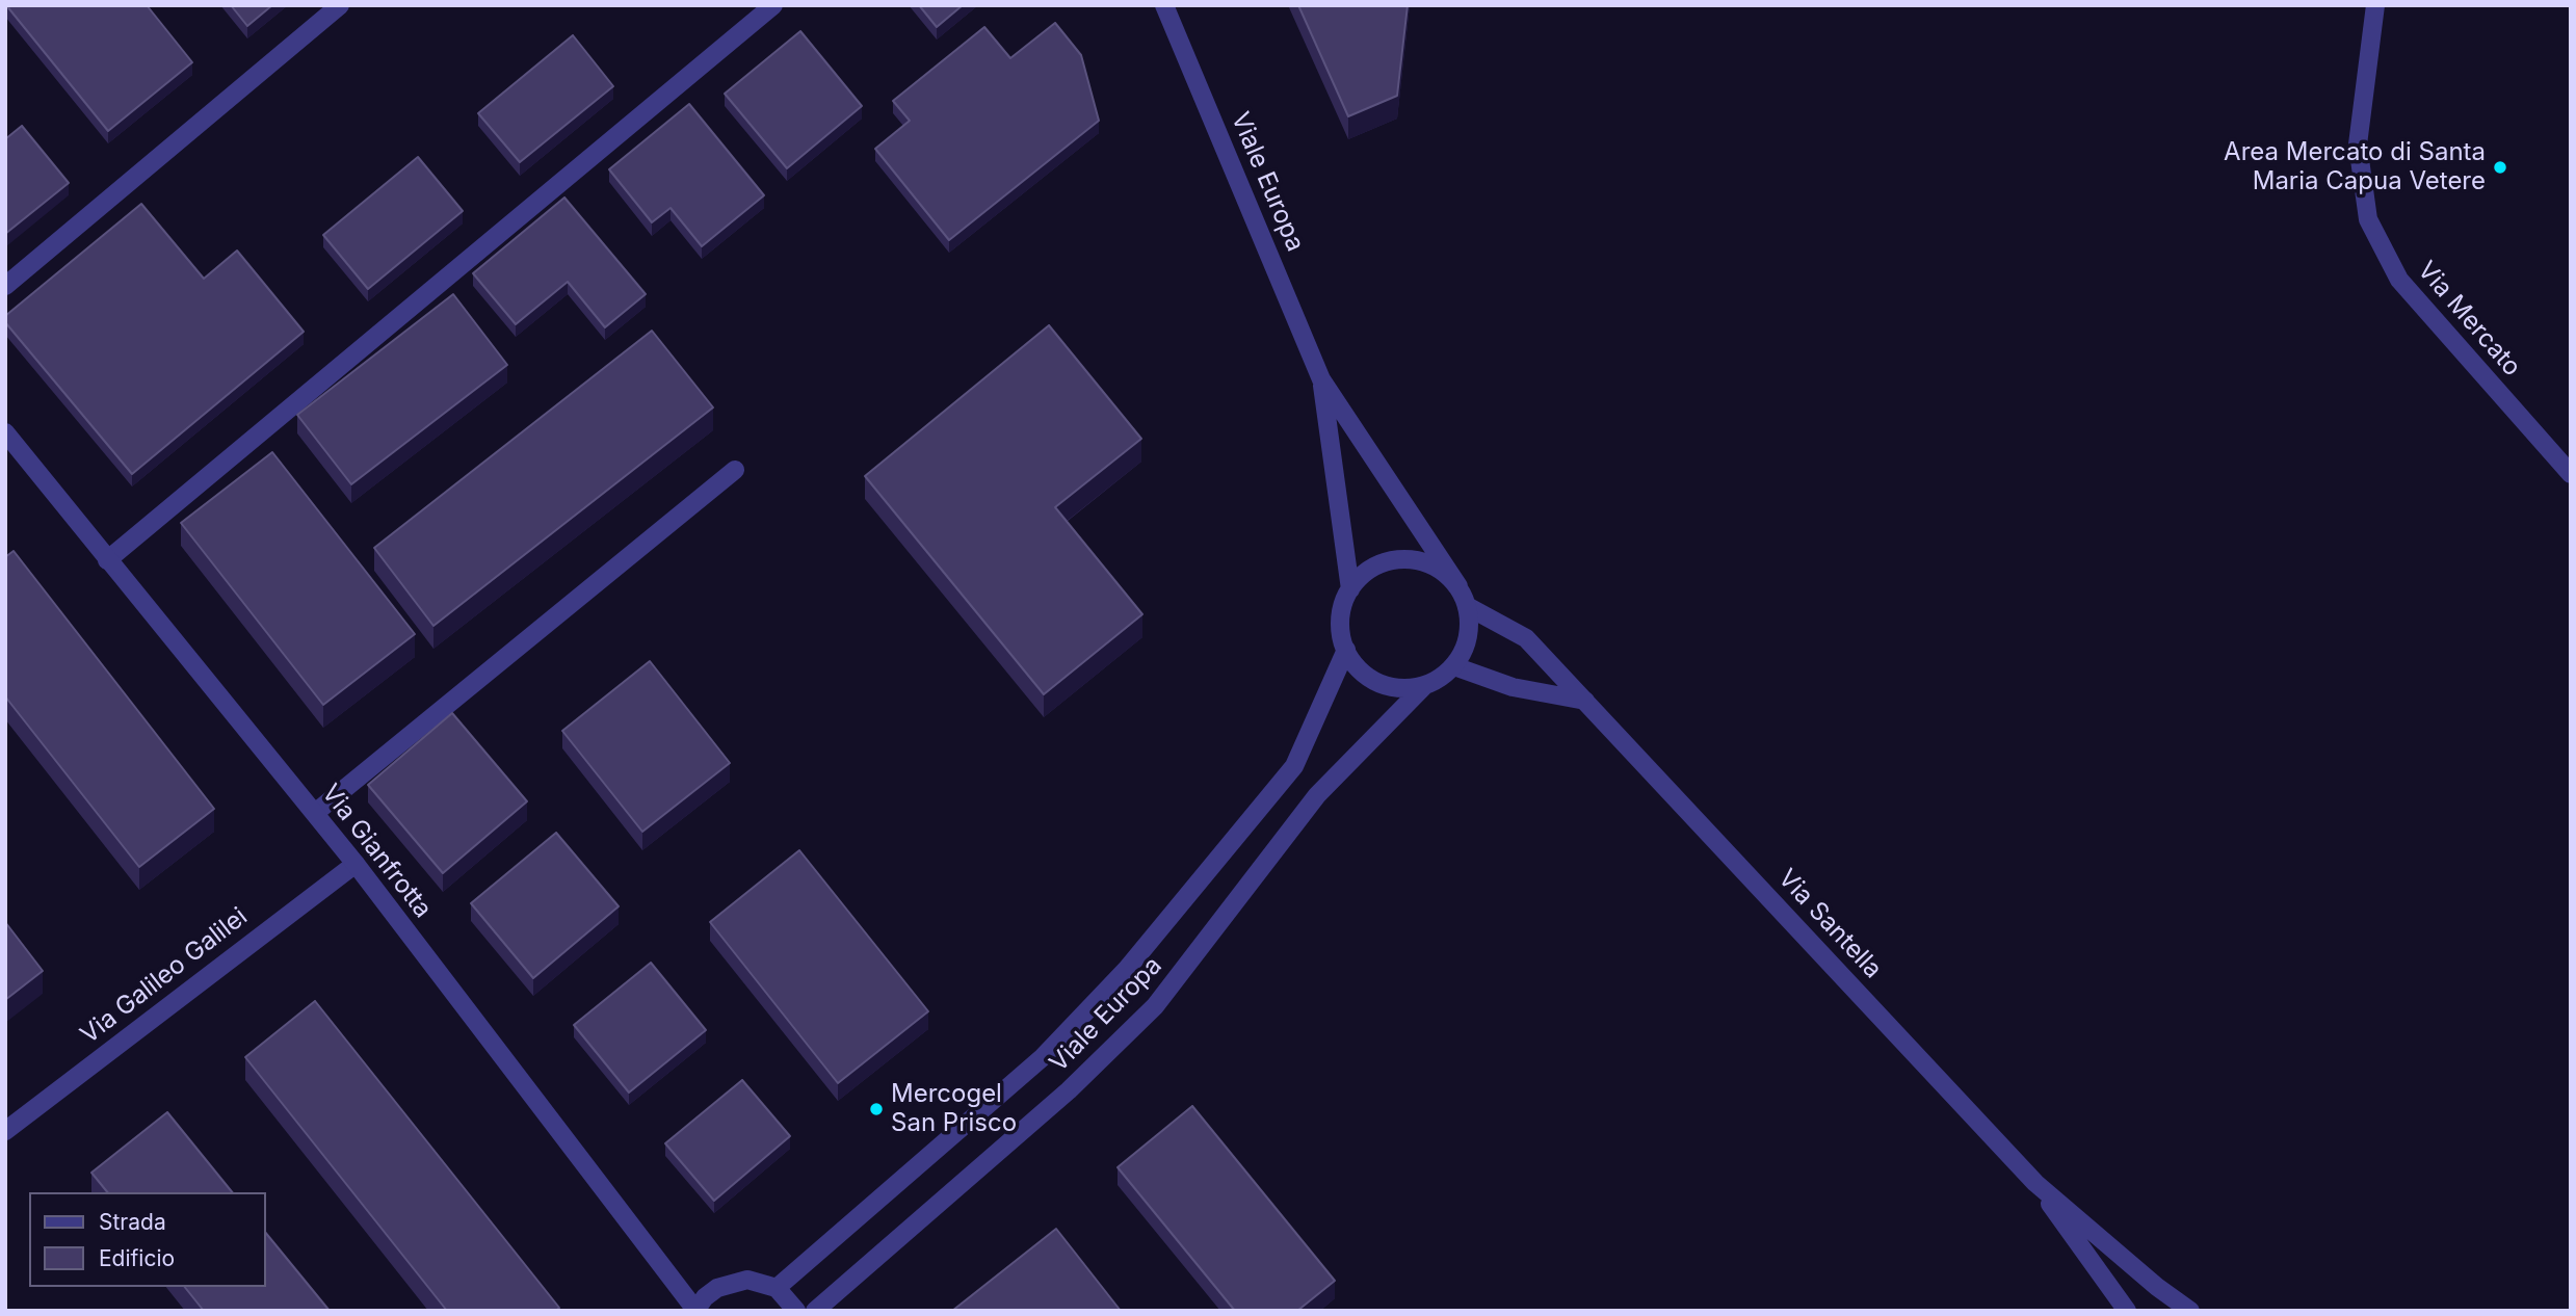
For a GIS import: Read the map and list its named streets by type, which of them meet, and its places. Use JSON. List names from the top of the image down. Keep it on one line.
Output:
{"streets":{"street":["Viale Europa","Via Mercato","Via Gianfrotta","Via Santella","Via Galileo Galilei"]},"crossings":[["Viale Europa","Via Santella"],["Via Gianfrotta","Via Galileo Galilei"]],"places":["Area Mercato di Santa Maria Capua Vetere","Mercogel San Prisco"],"legend":["Strada","Edificio"]}
